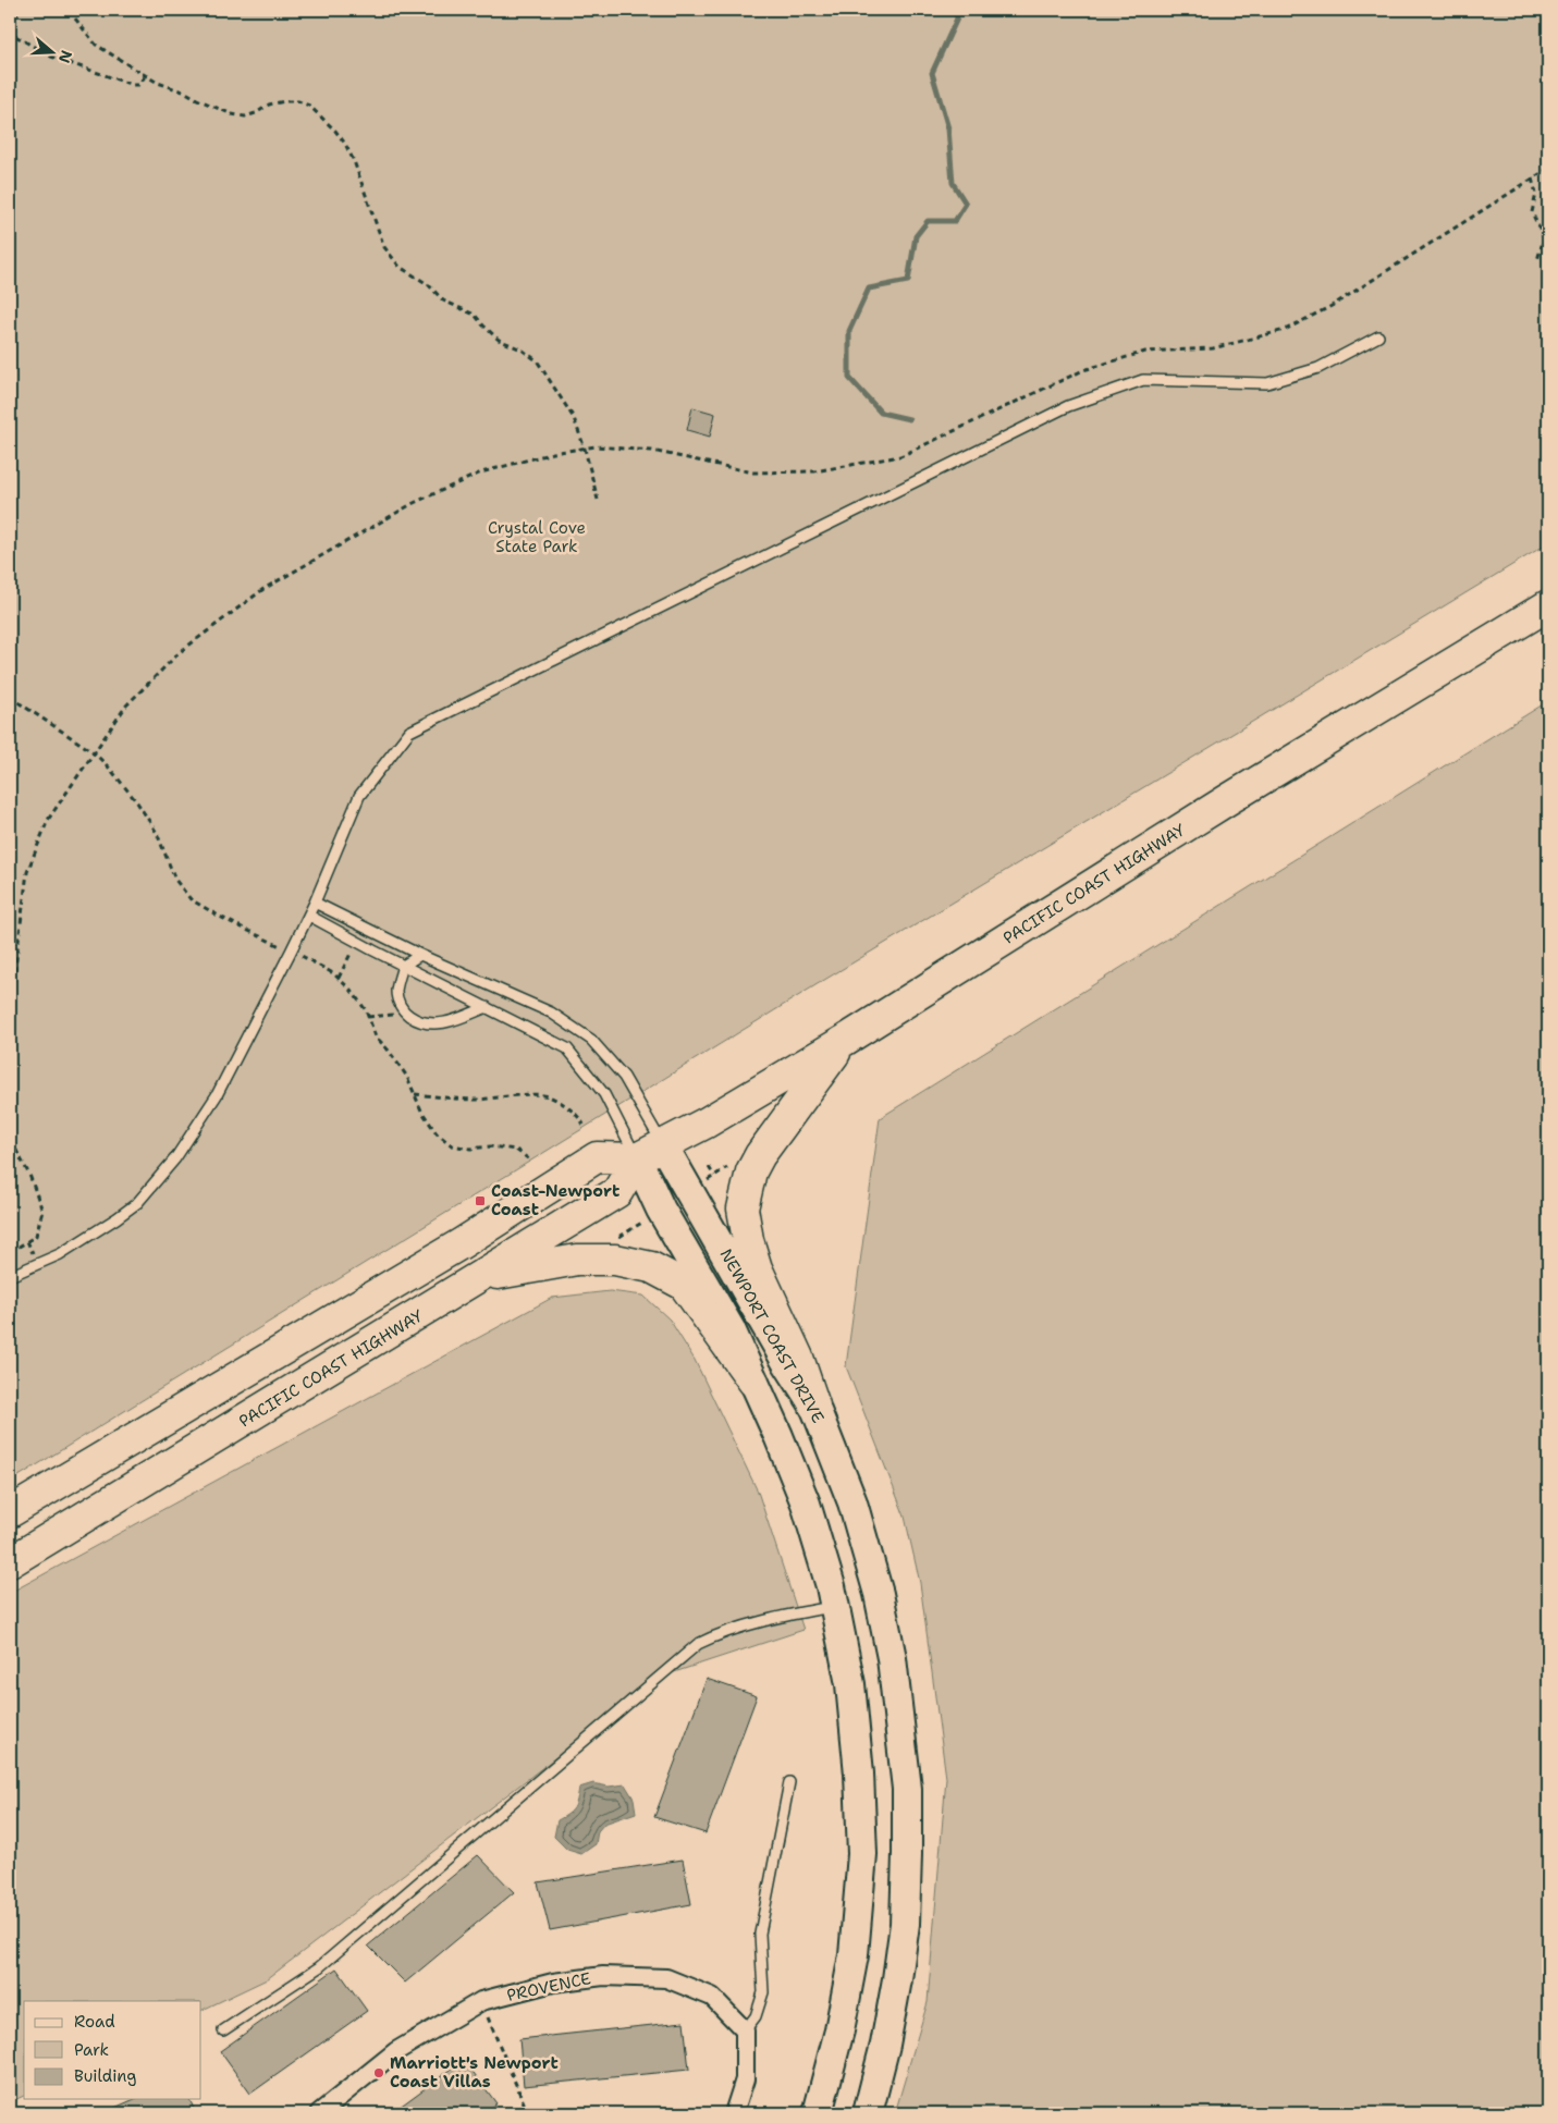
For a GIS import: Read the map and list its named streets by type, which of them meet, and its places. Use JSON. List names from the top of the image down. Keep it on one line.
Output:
{"streets":{"highway":["PACIFIC COAST HIGHWAY"],"main road":["NEWPORT COAST DRIVE"],"street":["PROVENCE"]},"crossings":[["PACIFIC COAST HIGHWAY","NEWPORT COAST DRIVE"]],"parks":["Crystal Cove State Park"],"places":{"transit":["Coast-Newport Coast"],"other":["Marriott's Newport Coast Villas"]},"legend":["Road","Park","Building"],"north":"right"}
